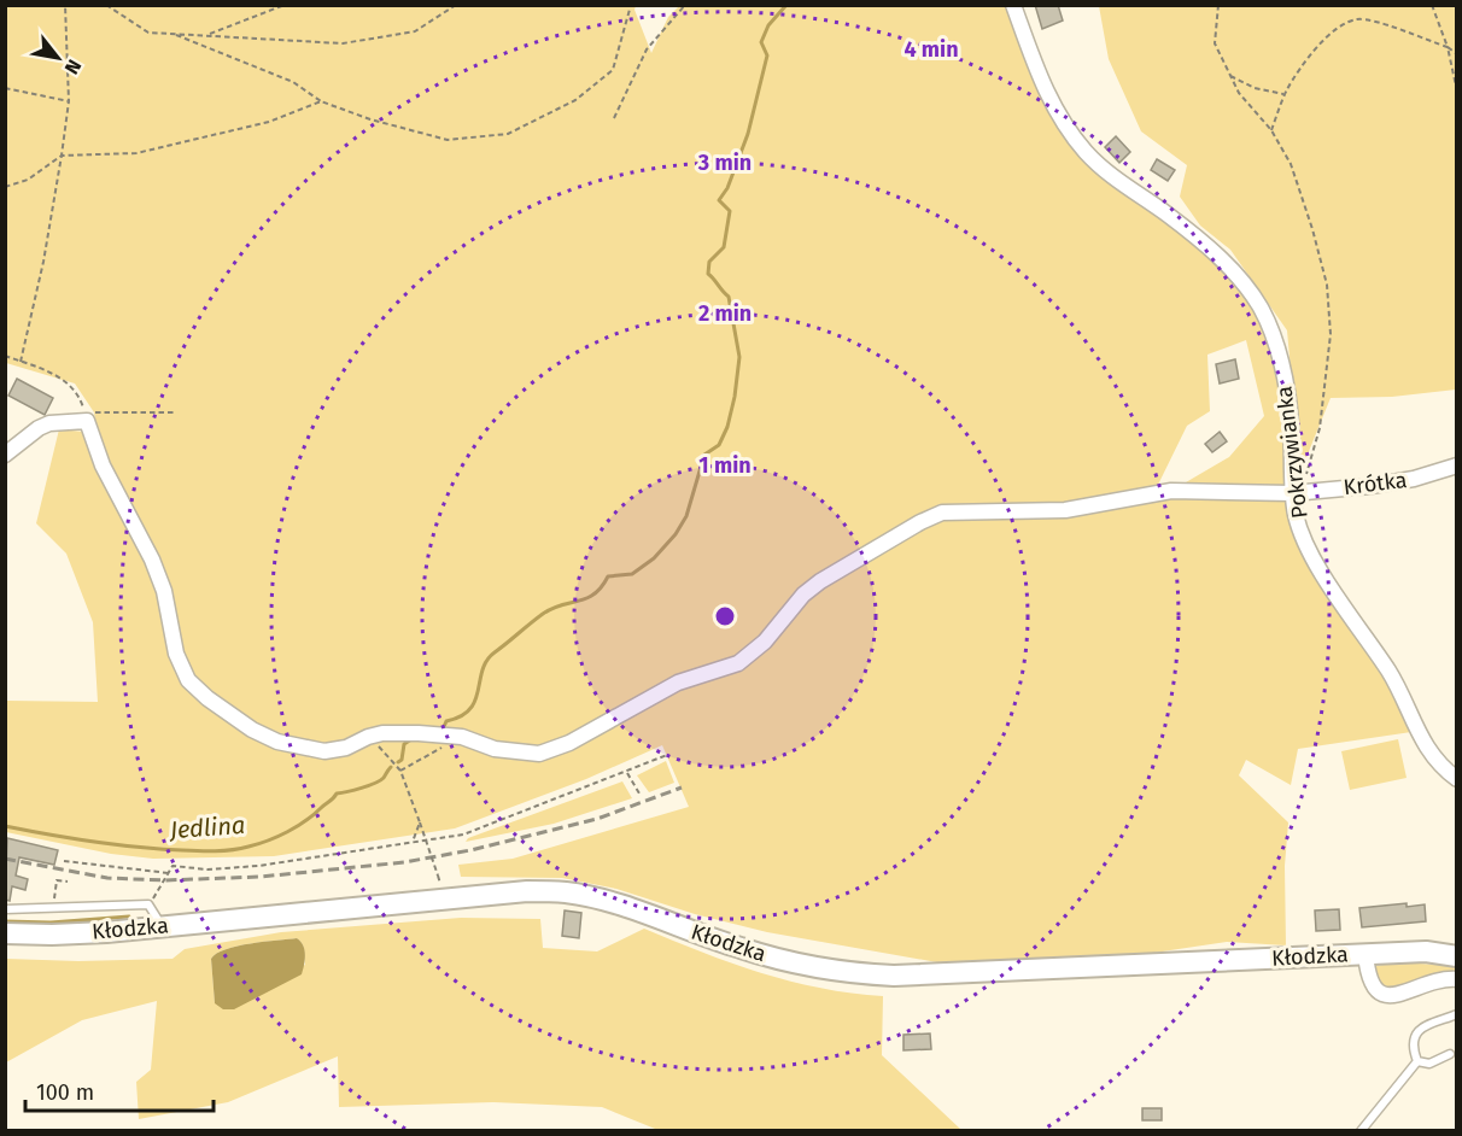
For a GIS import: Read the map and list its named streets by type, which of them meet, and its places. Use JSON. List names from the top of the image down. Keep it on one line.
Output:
{"streets":{"main road":["Kłodzka"],"street":["Pokrzywianka","Krótka"]},"crossings":[["Pokrzywianka","Krótka"]],"water":["Jedlina"],"scale_bar":"100 m","north":"bottom right","rings":["4 min","3 min","2 min","1 min"]}
